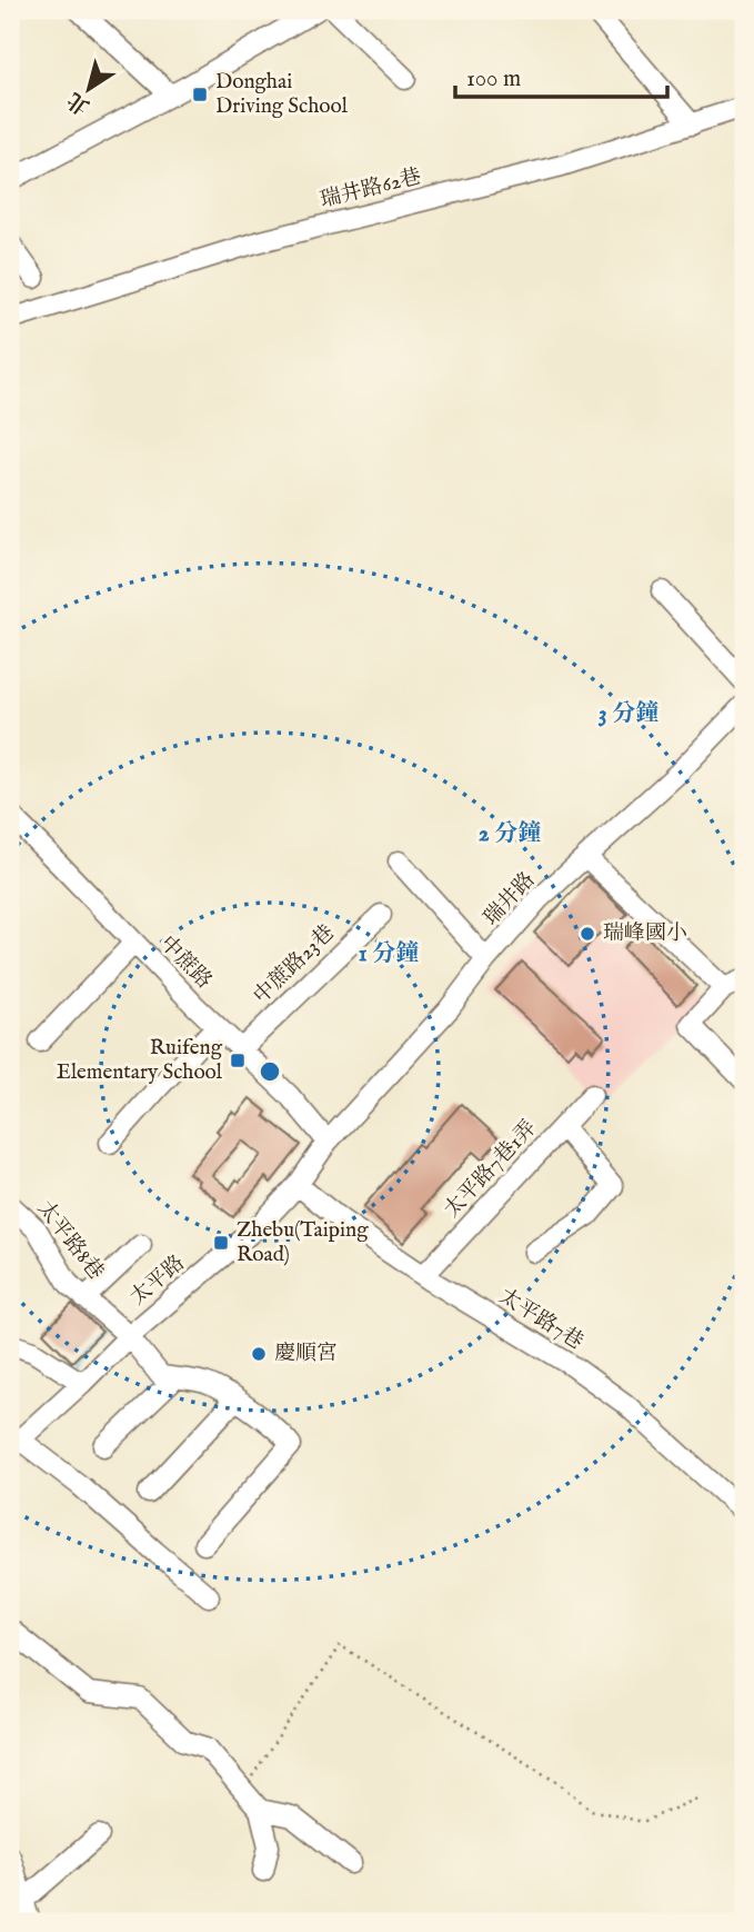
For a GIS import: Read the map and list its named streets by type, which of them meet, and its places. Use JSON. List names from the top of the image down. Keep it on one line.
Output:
{"streets":{"street":["瑞井路62巷","瑞井路","中蔗路","中蔗路23巷","太平路7巷1弄","太平路8巷","太平路","太平路7巷"]},"crossings":[["瑞井路","中蔗路"],["瑞井路","太平路"],["中蔗路","中蔗路23巷"],["中蔗路","太平路"],["太平路7巷1弄","太平路7巷"],["太平路8巷","太平路"],["太平路","太平路7巷"]],"places":{"transit":["Donghai Driving School","Ruifeng Elementary School","Zhebu(Taiping Road)"],"other":["瑞峰國小","慶順宮"]},"scale_bar":"100 m","north":"bottom left","rings":["3 分鐘","2 分鐘","1 分鐘"]}
